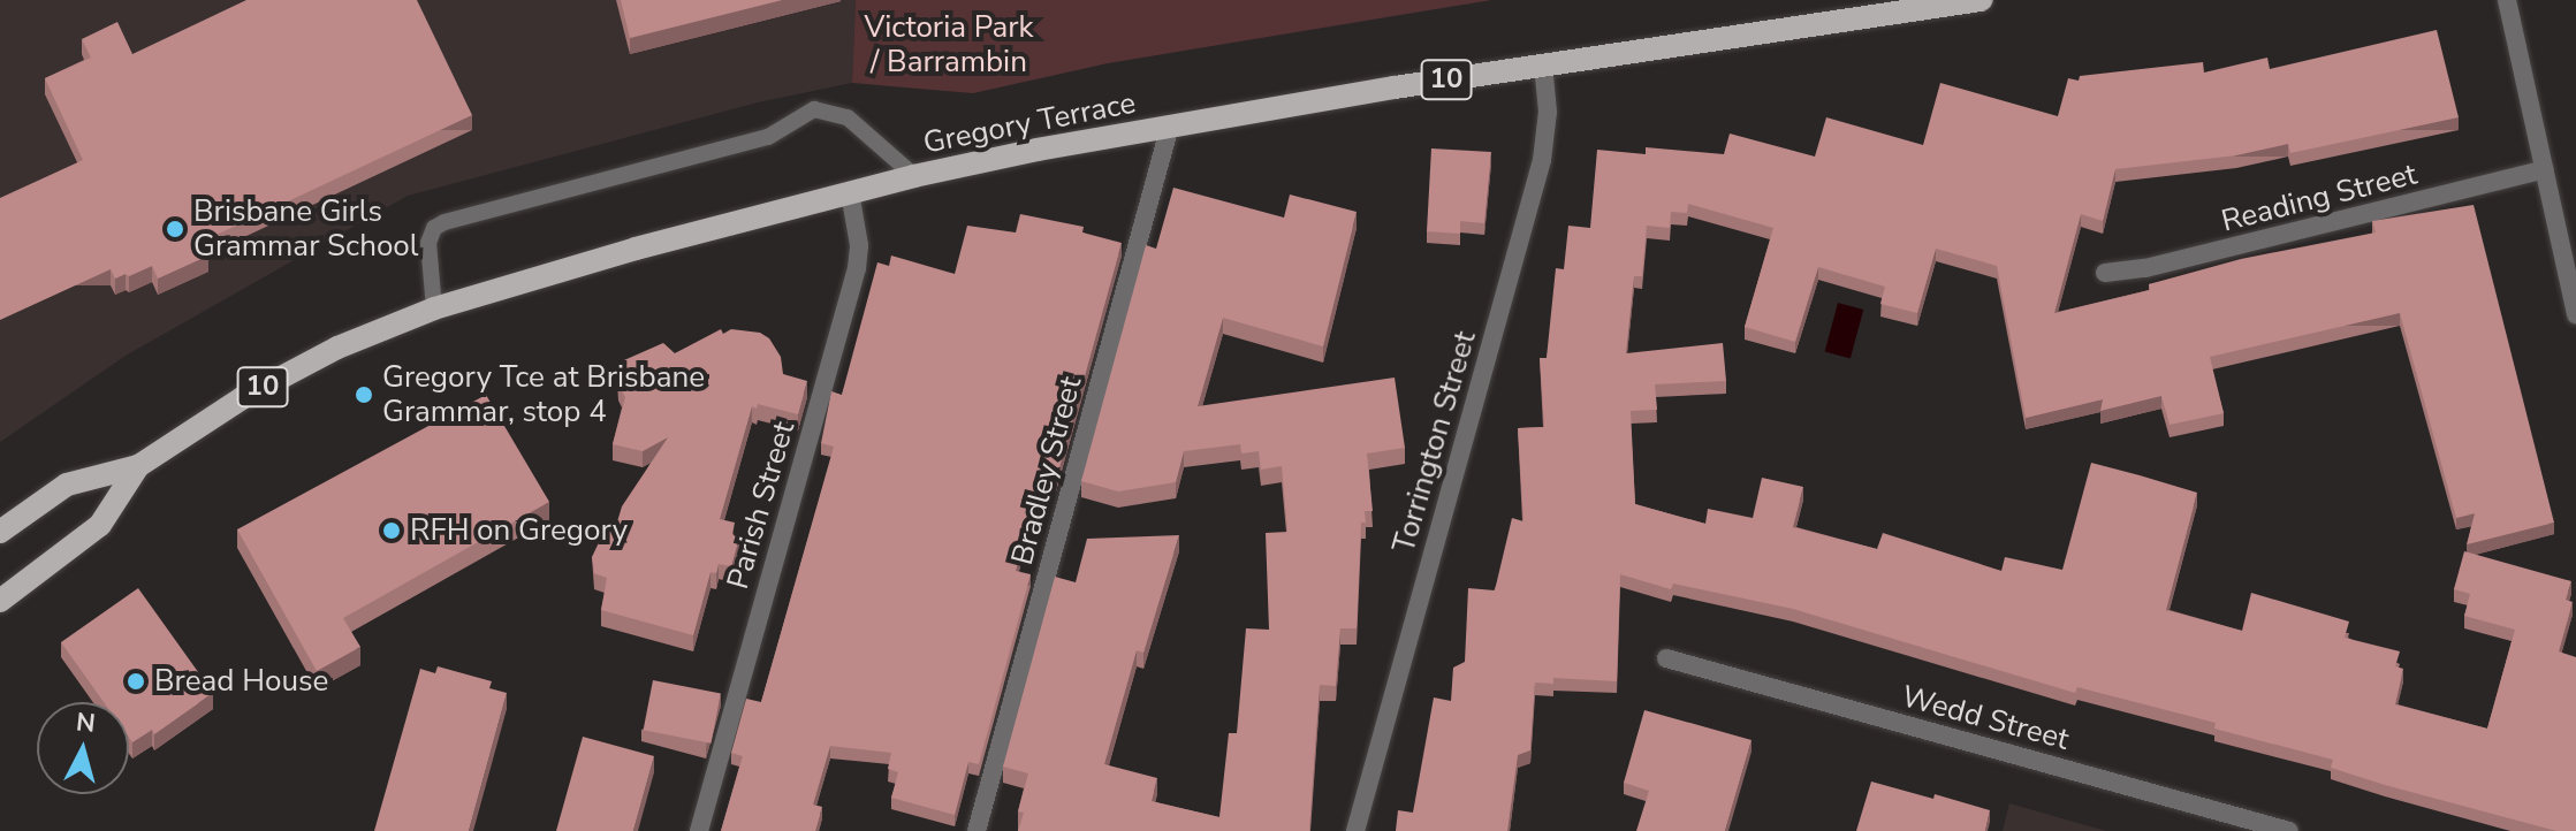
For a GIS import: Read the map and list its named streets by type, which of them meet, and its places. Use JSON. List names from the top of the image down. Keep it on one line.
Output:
{"streets":{"main road":["10","Gregory Terrace"],"street":["Reading Street","Torrington Street","Bradley Street","Parish Street","Wedd Street"]},"crossings":[["Gregory Terrace","Torrington Street"],["Gregory Terrace","Bradley Street"],["Gregory Terrace","Parish Street"]],"parks":["Victoria Park / Barrambin"],"places":["Brisbane Girls Grammar School","Gregory Tce at Brisbane Grammar, stop 4","RFH on Gregory","Bread House"],"north":"top"}
